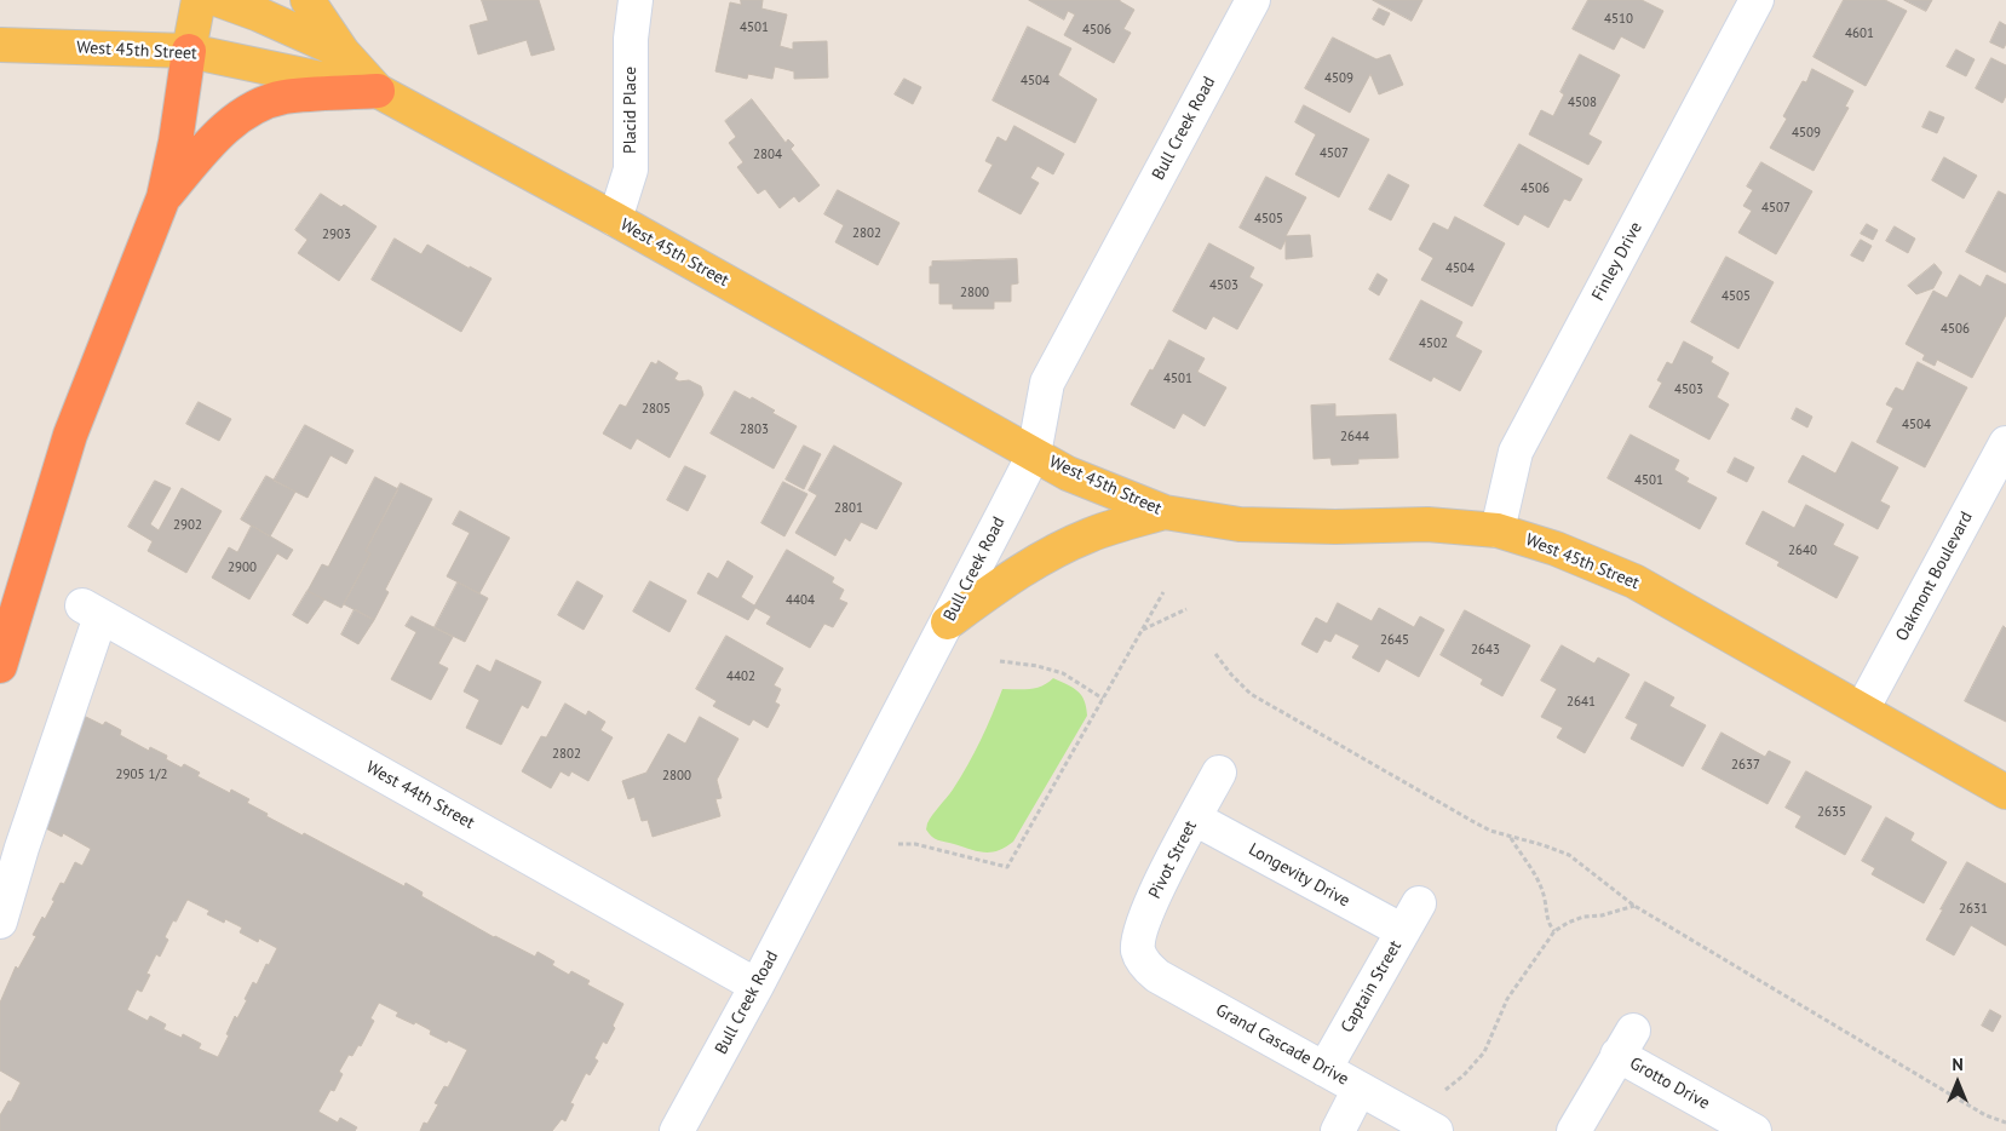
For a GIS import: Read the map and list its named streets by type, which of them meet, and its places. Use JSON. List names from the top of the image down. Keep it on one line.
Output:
{"streets":{"main road":["West 45th Street"],"street":["Placid Place","Bull Creek Road","Finley Drive","Oakmont Boulevard","West 44th Street","Pivot Street","Longevity Drive","Captain Street","Grand Cascade Drive","Grotto Drive"]},"crossings":[["West 45th Street","Placid Place"],["West 45th Street","Bull Creek Road"],["West 45th Street","Finley Drive"],["West 45th Street","Oakmont Boulevard"],["Bull Creek Road","West 44th Street"],["Pivot Street","Longevity Drive"],["Pivot Street","Grand Cascade Drive"],["Longevity Drive","Captain Street"],["Captain Street","Grand Cascade Drive"]],"house_numbers":["4510","4501","4506","4601","4509","4504","4508","4509","4507","2804","4506","4507","4505","2802","2903","4504","4503","2800","4505","4506","4502","4501","4503","2805","4504","2803","2644","4501","2801","2902","2640","2900","4404","2645","2643","4402","2641","2802","2637","2905 1/2","2800","2635","2631"],"north":"top"}
